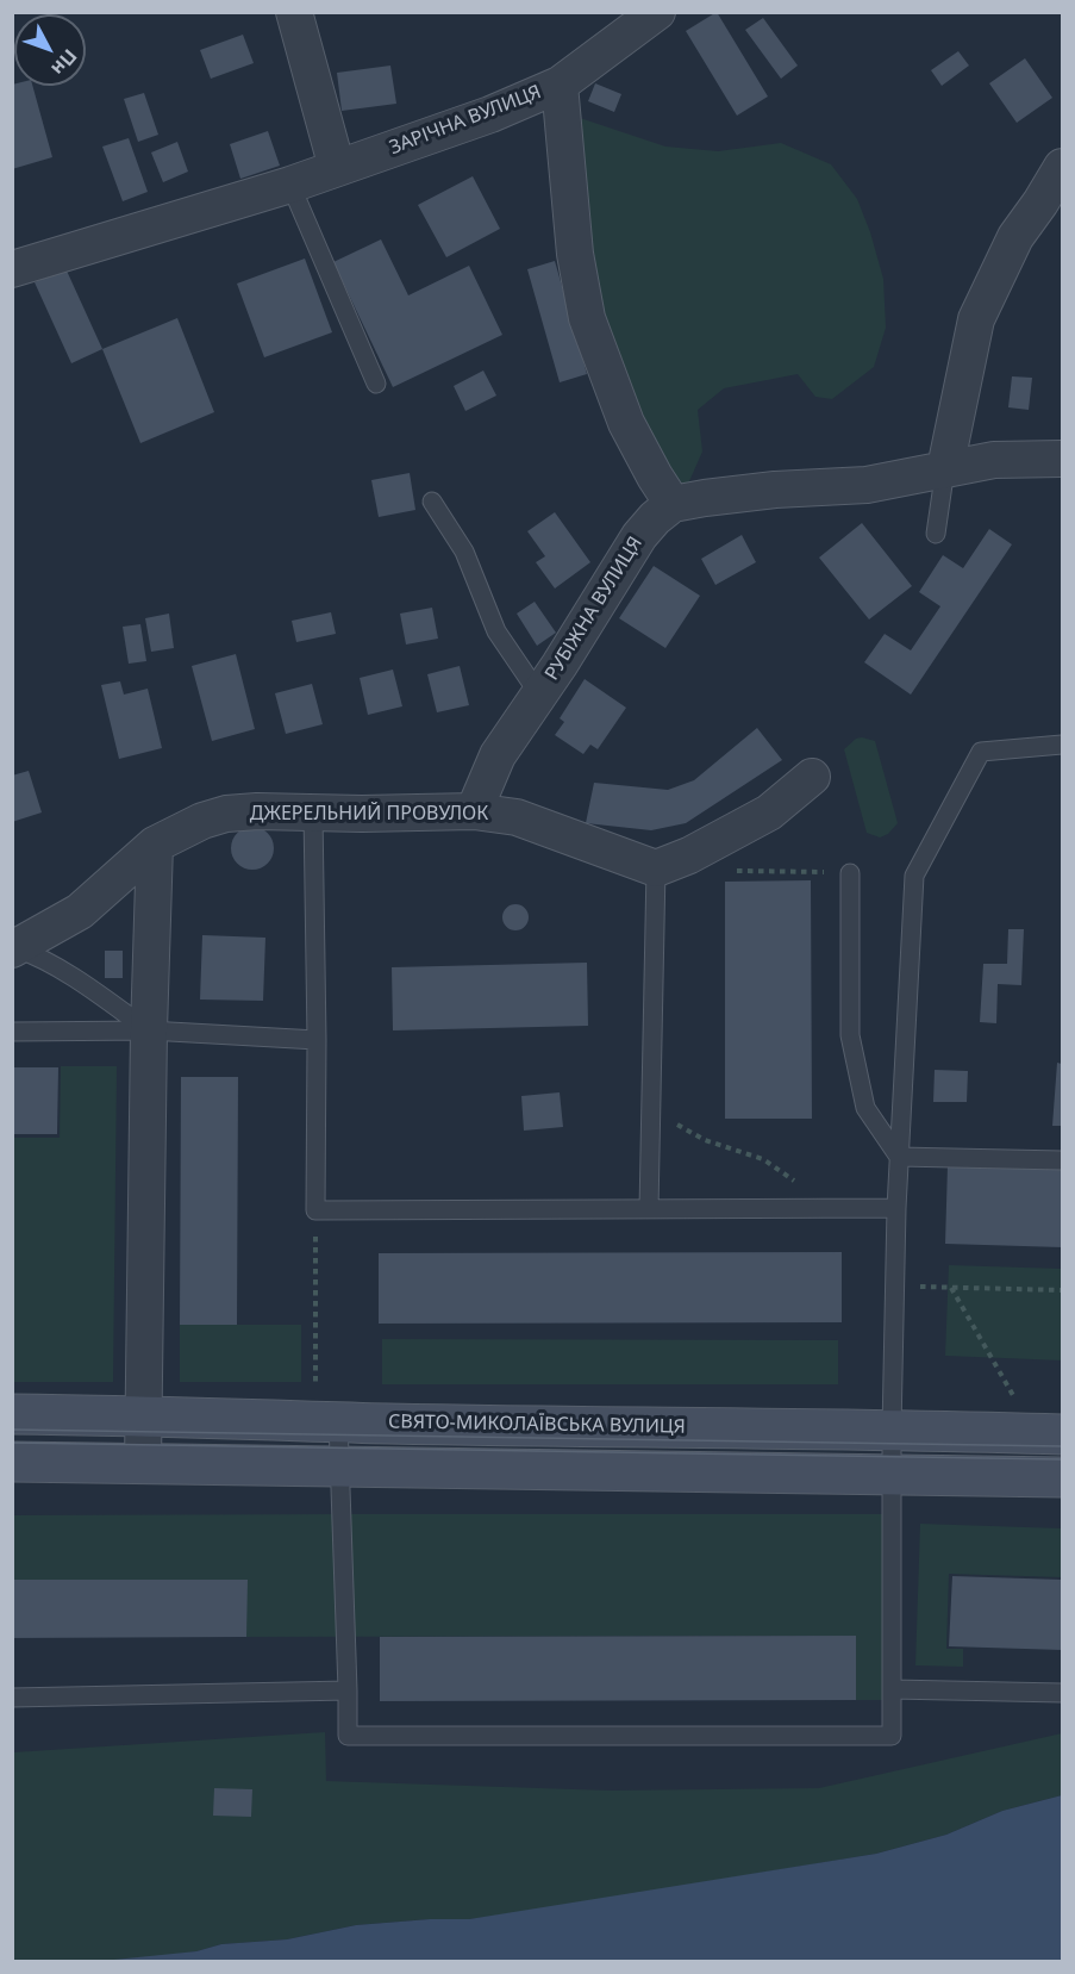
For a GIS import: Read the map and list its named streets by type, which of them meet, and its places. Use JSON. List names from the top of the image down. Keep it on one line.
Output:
{"streets":{"main road":["СВЯТО-МИКОЛАЇВСЬКА ВУЛИЦЯ"],"street":["ЗАРІЧНА ВУЛИЦЯ","РУБІЖНА ВУЛИЦЯ","ДЖЕРЕЛЬНИЙ ПРОВУЛОК"]},"crossings":[["РУБІЖНА ВУЛИЦЯ","ДЖЕРЕЛЬНИЙ ПРОВУЛОК"]],"north":"bottom right"}
